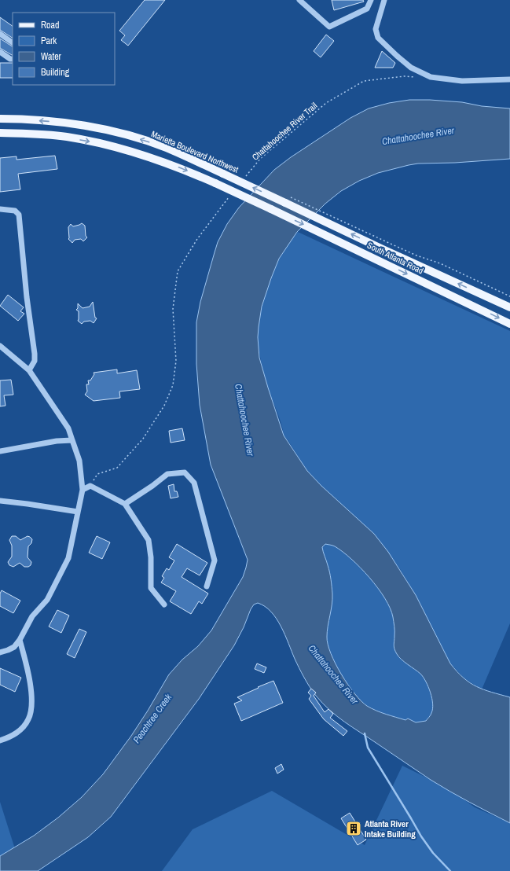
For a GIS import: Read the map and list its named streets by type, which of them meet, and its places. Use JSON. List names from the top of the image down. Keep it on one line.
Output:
{"streets":{"main road":["Marietta Boulevard Northwest","South Atlanta Road"],"path":["Chattahoochee River Trail"]},"crossings":[["Marietta Boulevard Northwest","South Atlanta Road"]],"one_way":["Marietta Boulevard Northwest"],"water":["Chattahoochee River","Peachtree Creek"],"places":{"building":["Atlanta River Intake Building"]},"legend":["Road","Park","Water","Building"]}
